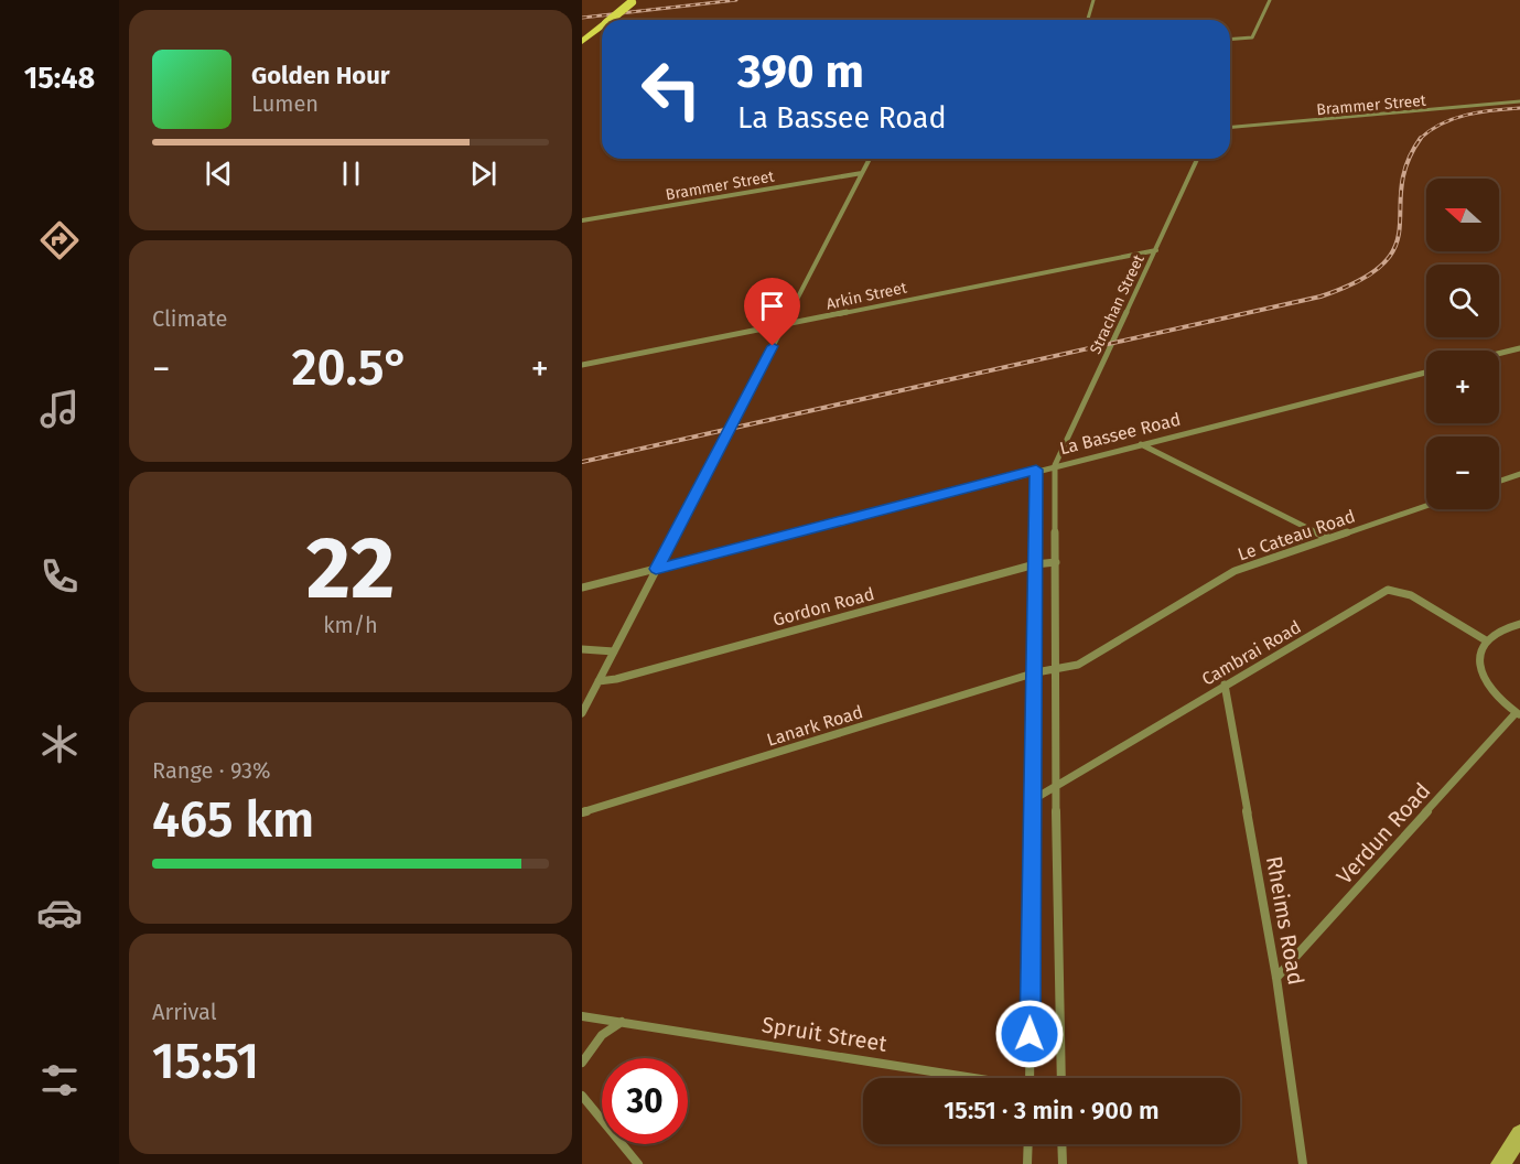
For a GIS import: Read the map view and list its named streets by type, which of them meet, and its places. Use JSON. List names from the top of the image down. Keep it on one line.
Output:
{"streets":{"street":["Brammer Street","Arkin Street","Strachan Street","La Bassee Road","Le Cateau Road","Gordon Road","Cambrai Road","Lanark Road","Verdun Road","Rheims Road","Spruit Street"]},"crossings":[["Arkin Street","Strachan Street"],["Strachan Street","La Bassee Road"],["Le Cateau Road","Lanark Road"],["Cambrai Road","Rheims Road"],["Verdun Road","Rheims Road"]],"north":"left","page":{"tabs":"15:48","turn":["390 m","La Bassee Road"],"song":["Golden Hour","Lumen"],"map_buttons":["+","−"],"tile":["Climate",["22","km/h"],["Range · 93%","465 km"],["Arrival","15:51"]],"heat":["−","20.5°","+"],"limit":"30","trip":"15:51 · 3 min · 900 m"}}
